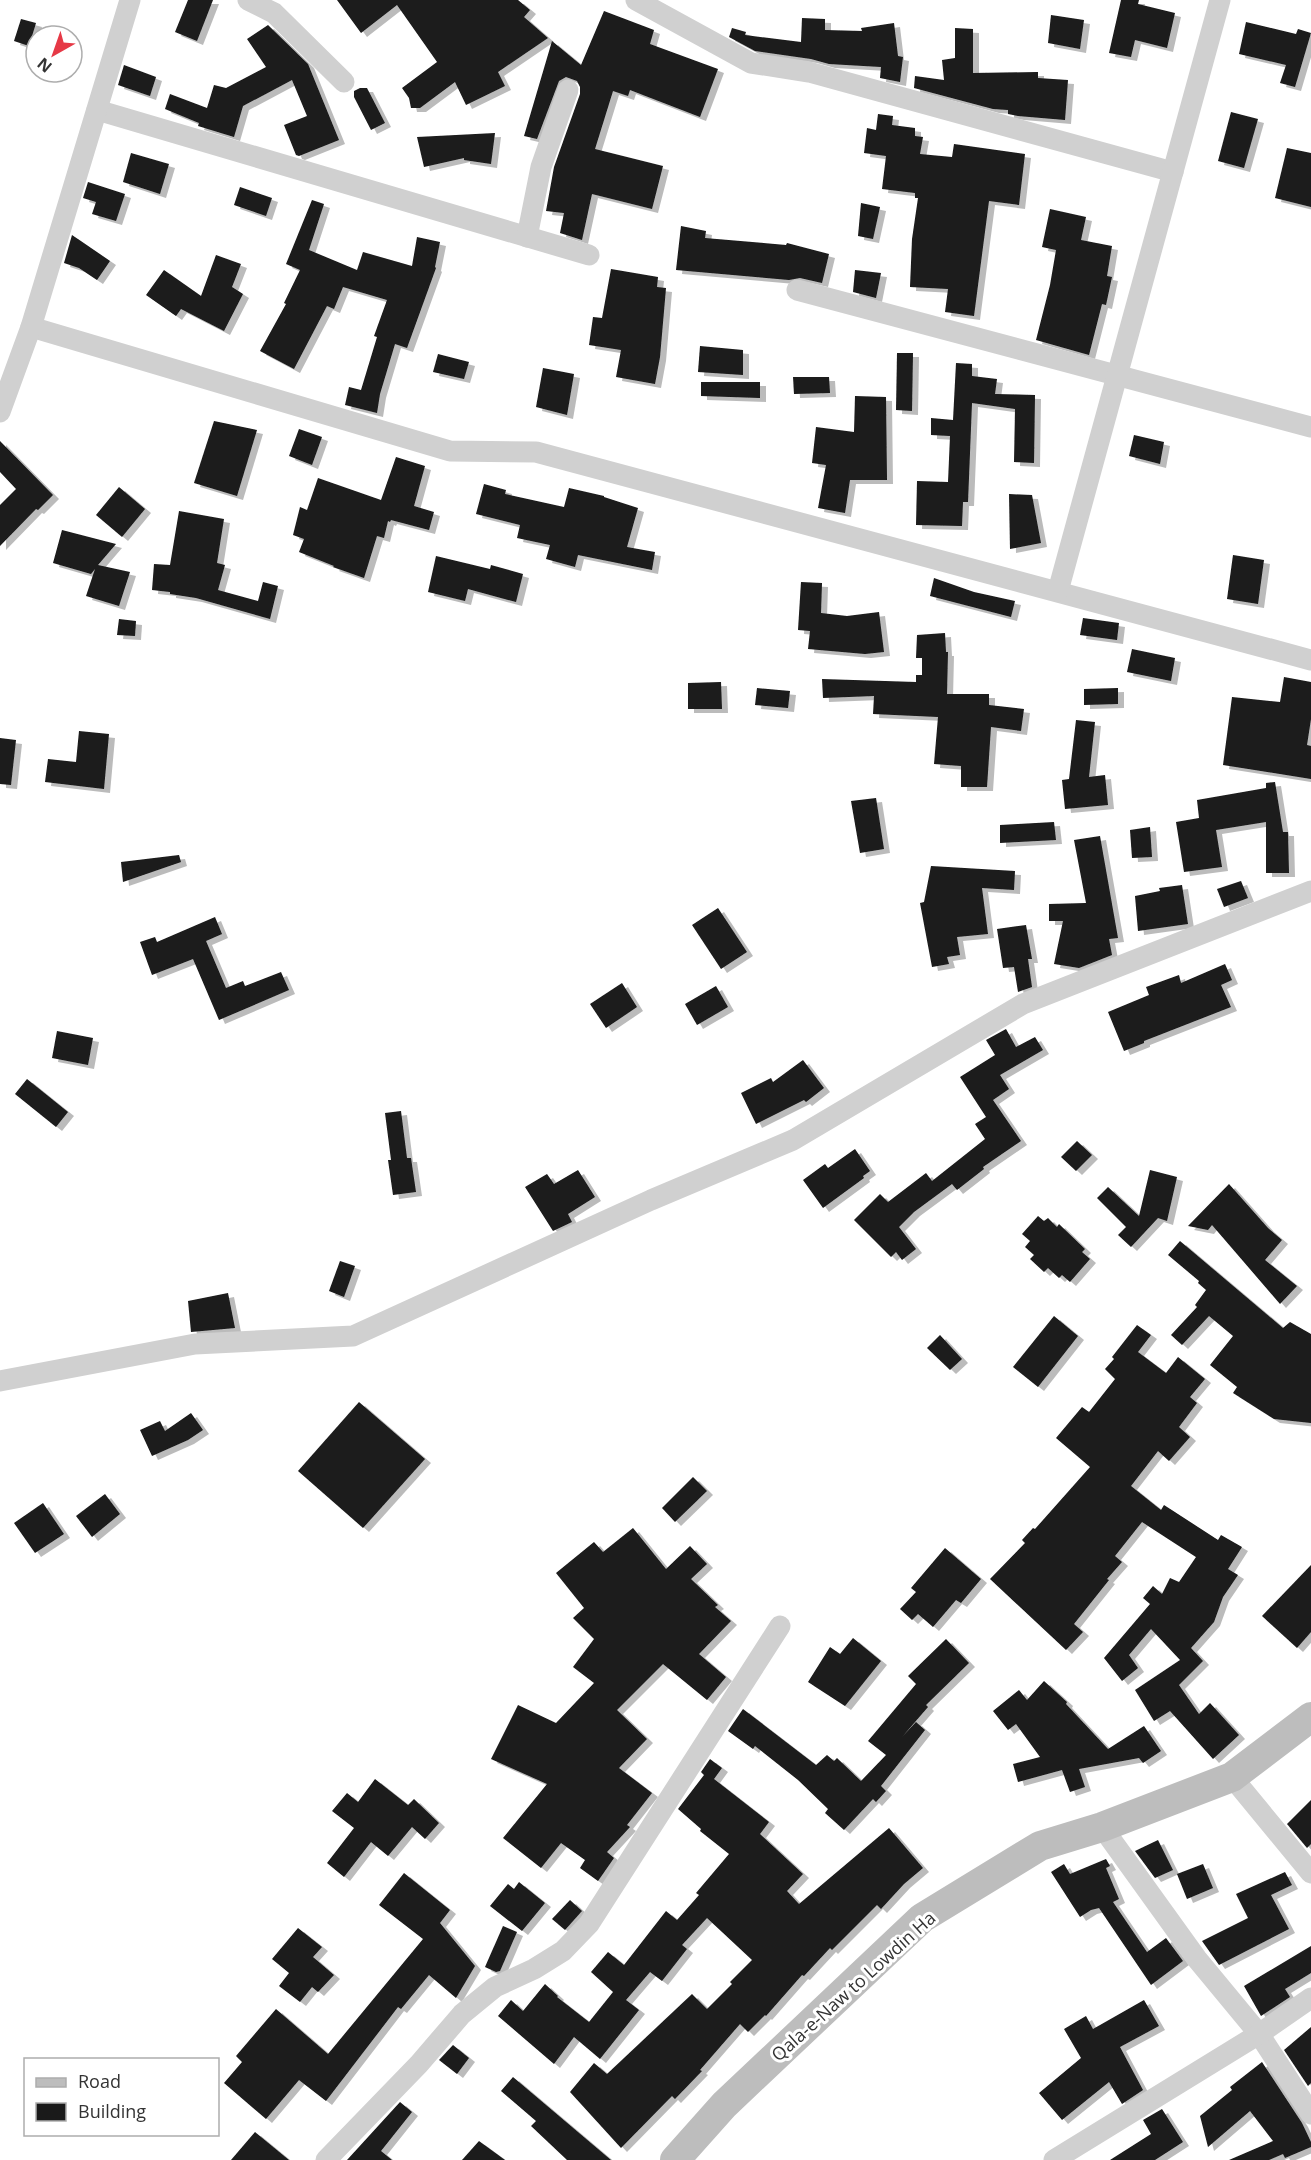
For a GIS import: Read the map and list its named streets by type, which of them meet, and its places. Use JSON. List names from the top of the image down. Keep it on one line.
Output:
{"streets":{"main road":["Qala-e-Naw to Lowdin Ha"]},"legend":["Road","Building"],"north":"bottom left"}
